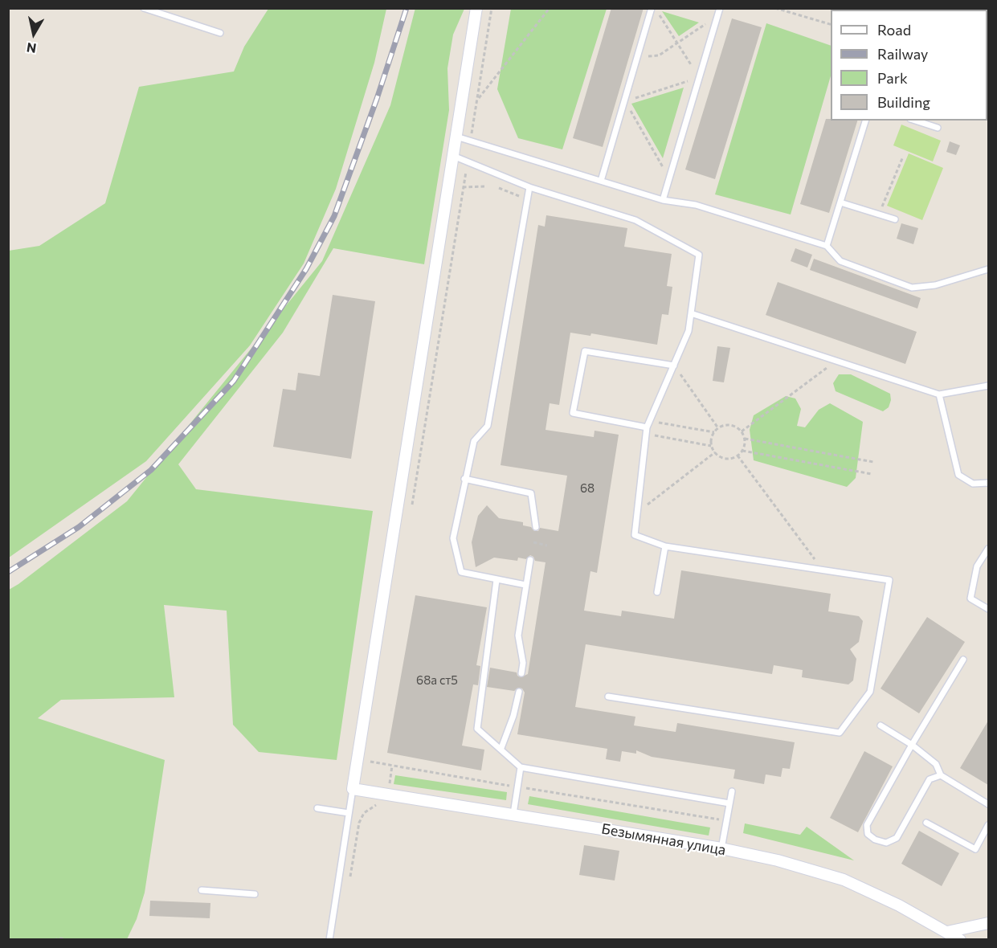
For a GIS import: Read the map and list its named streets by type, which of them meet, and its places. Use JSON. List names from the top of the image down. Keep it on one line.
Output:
{"streets":{"street":["Безымянная улица"]},"house_numbers":["68","68а ст5"],"legend":["Road","Railway","Park","Building"],"north":"bottom"}
